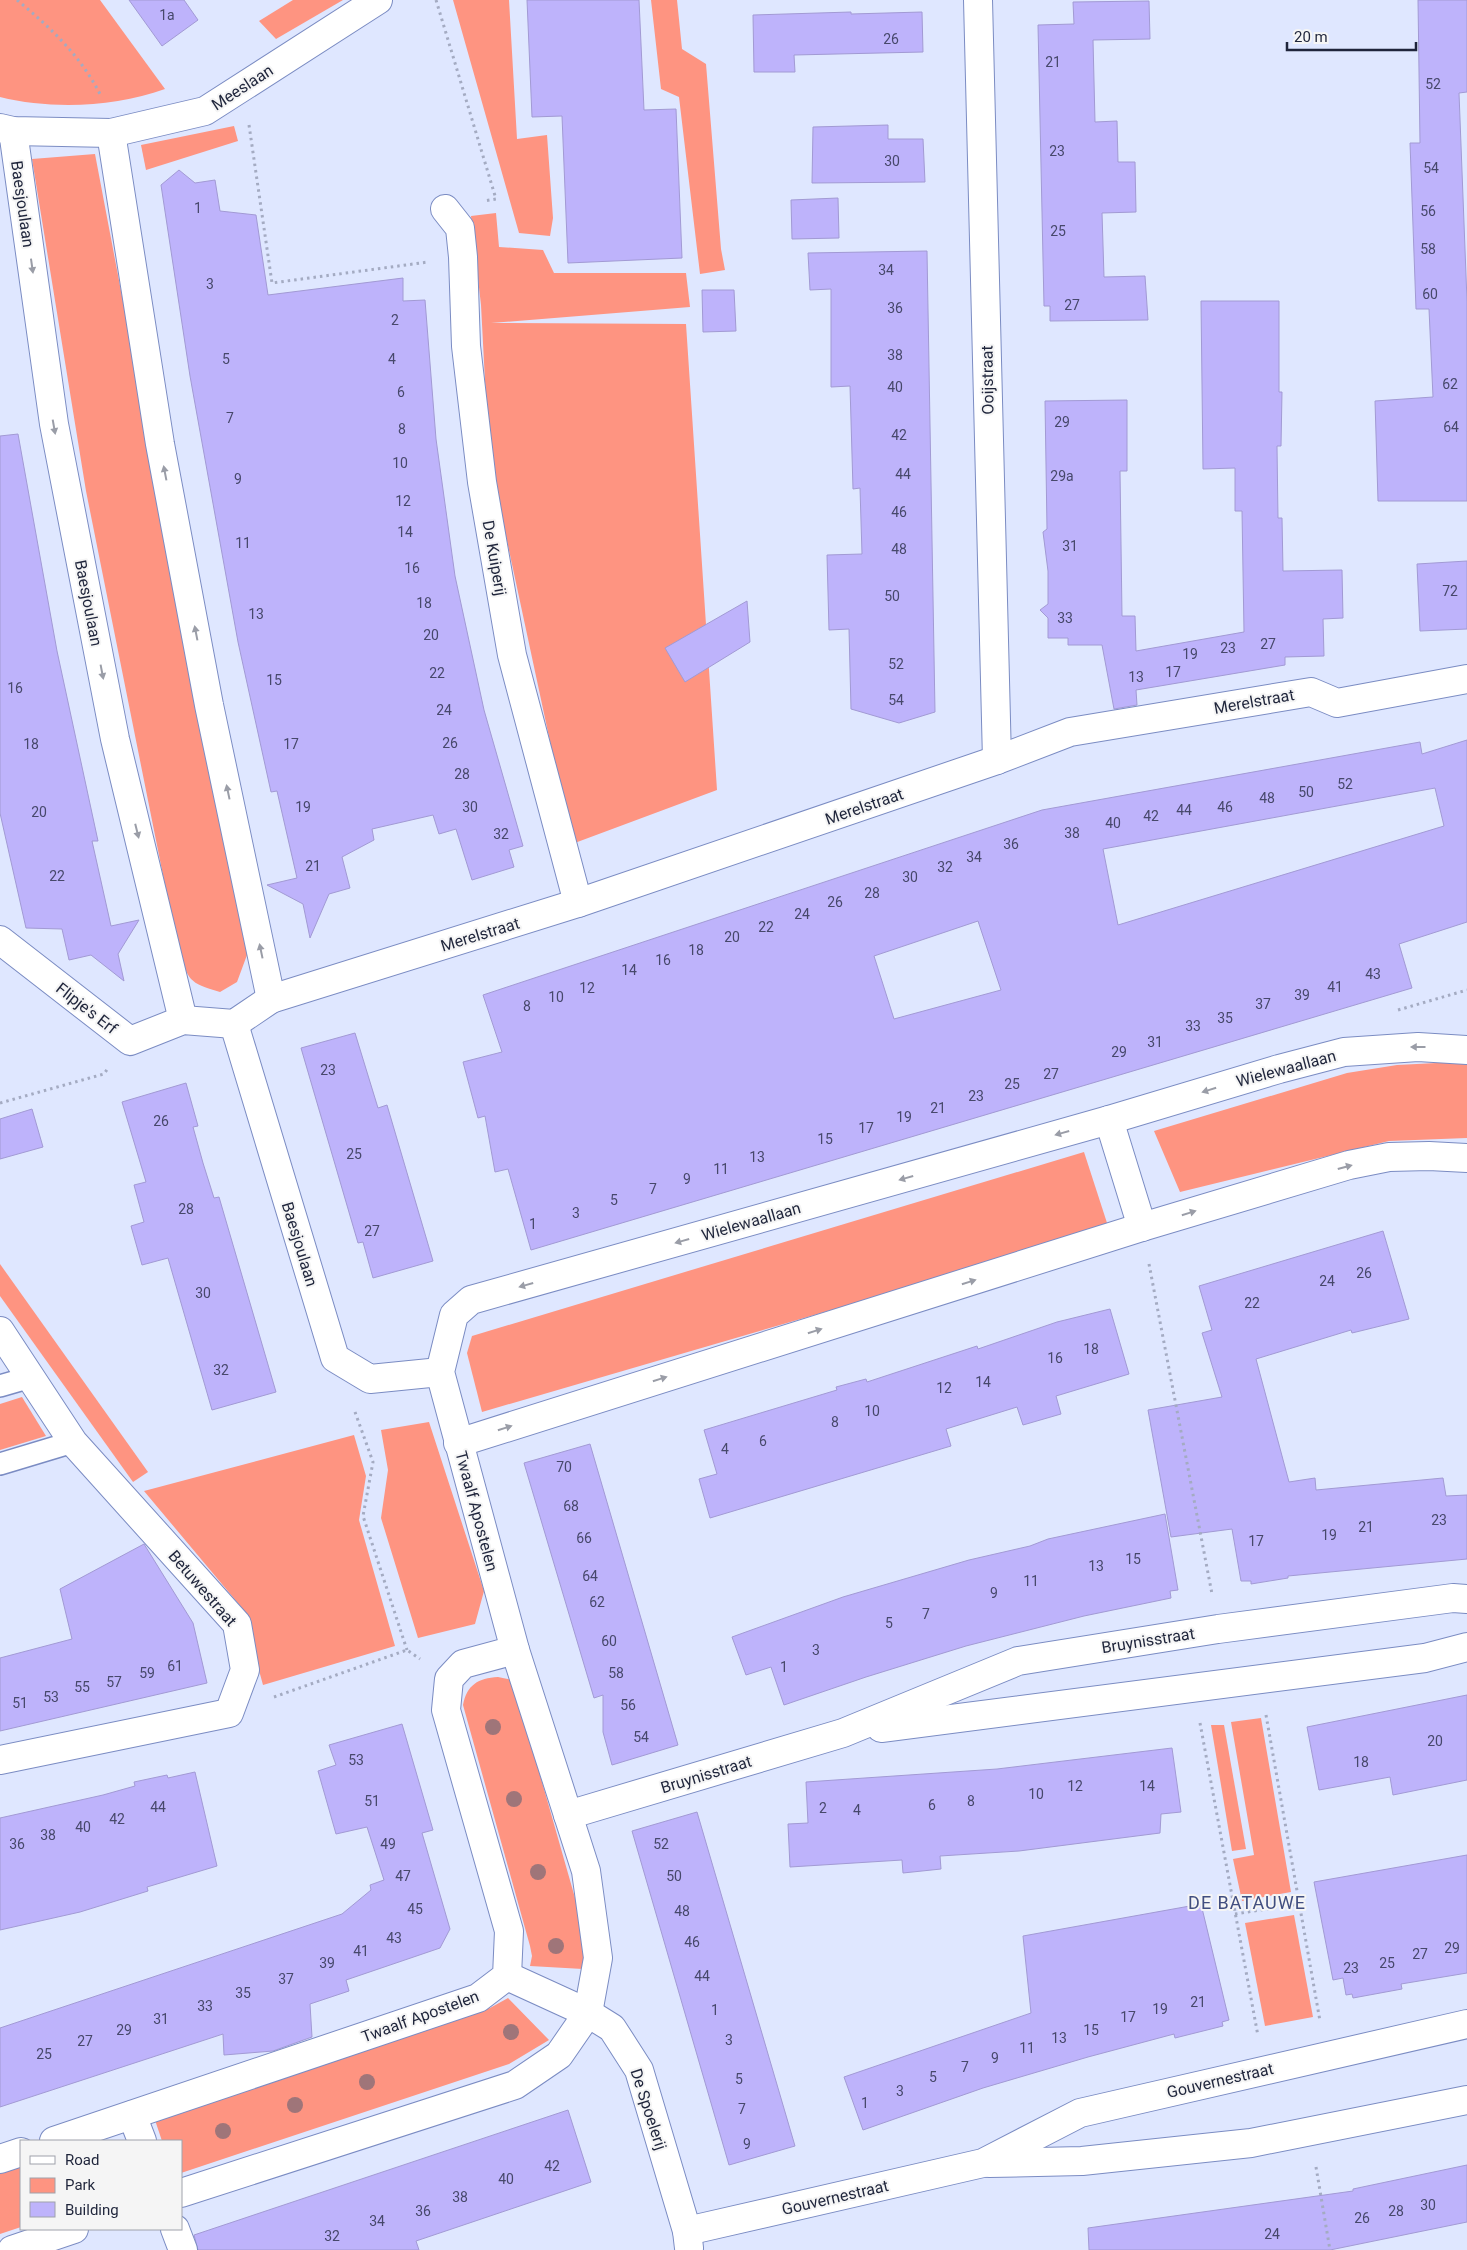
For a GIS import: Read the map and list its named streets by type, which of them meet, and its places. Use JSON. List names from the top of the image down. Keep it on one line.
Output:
{"streets":{"street":["Meeslaan","Baesjoulaan","Ooijstraat","De Kuiperij","Merelstraat","Flipje's Erf","Wielewaallaan","Twaalf Apostelen","Betuwestraat","Bruynisstraat","Gouvernestraat","De Spoelerij"]},"crossings":[["Meeslaan","Baesjoulaan"],["Baesjoulaan","Flipje's Erf"],["Baesjoulaan","Wielewaallaan"],["Baesjoulaan","Twaalf Apostelen"],["Ooijstraat","Merelstraat"],["De Kuiperij","Merelstraat"],["Wielewaallaan","Twaalf Apostelen"],["Twaalf Apostelen","Bruynisstraat"],["Twaalf Apostelen","De Spoelerij"],["Gouvernestraat","De Spoelerij"]],"districts":["DE BATAUWE"],"house_numbers":["1a","26","21","52","23","30","54","1","56","25","58","34","3","60","27","36","2","38","5","4","62","40","6","7","29","64","8","42","10","44","29a","9","12","46","14","11","31","48","16","72","50","18","13","33","20","27","23","19","52","17","22","13","15","16","54","24","26","18","17","28","52","50","48","19","30","46","44","20","42","40","38","32","36","34","21","32","22","30","28","26","24","22","20","18","16","14","43","41","12","39","10","37","8","35","33","31","29","23","27","25","23","21","19","26","17","15","25","13","11","9","7","5","28","3","1","27","26","24","30","22","18","16","32","14","12","10","8","6","4","70","68","23","21","19","66","17","15","13","64","11","9","62","7","5","60","3","61","1","59","58","57","55","53","51","56","54","20","53","18","12","14","10","51","8","6","44","2","4","42","40","38","36","49","52","47","50","45","48","43","46","29","41","27","39","25","23","44","37","35","21","33","19","1","17","31","29","15","13","3","27","11","25","9","7","5","5","3","1","7","9","42","40","38","30","36","28","26","34","24","32"],"legend":["Road","Park","Building"],"scale_bar":"20 m"}
